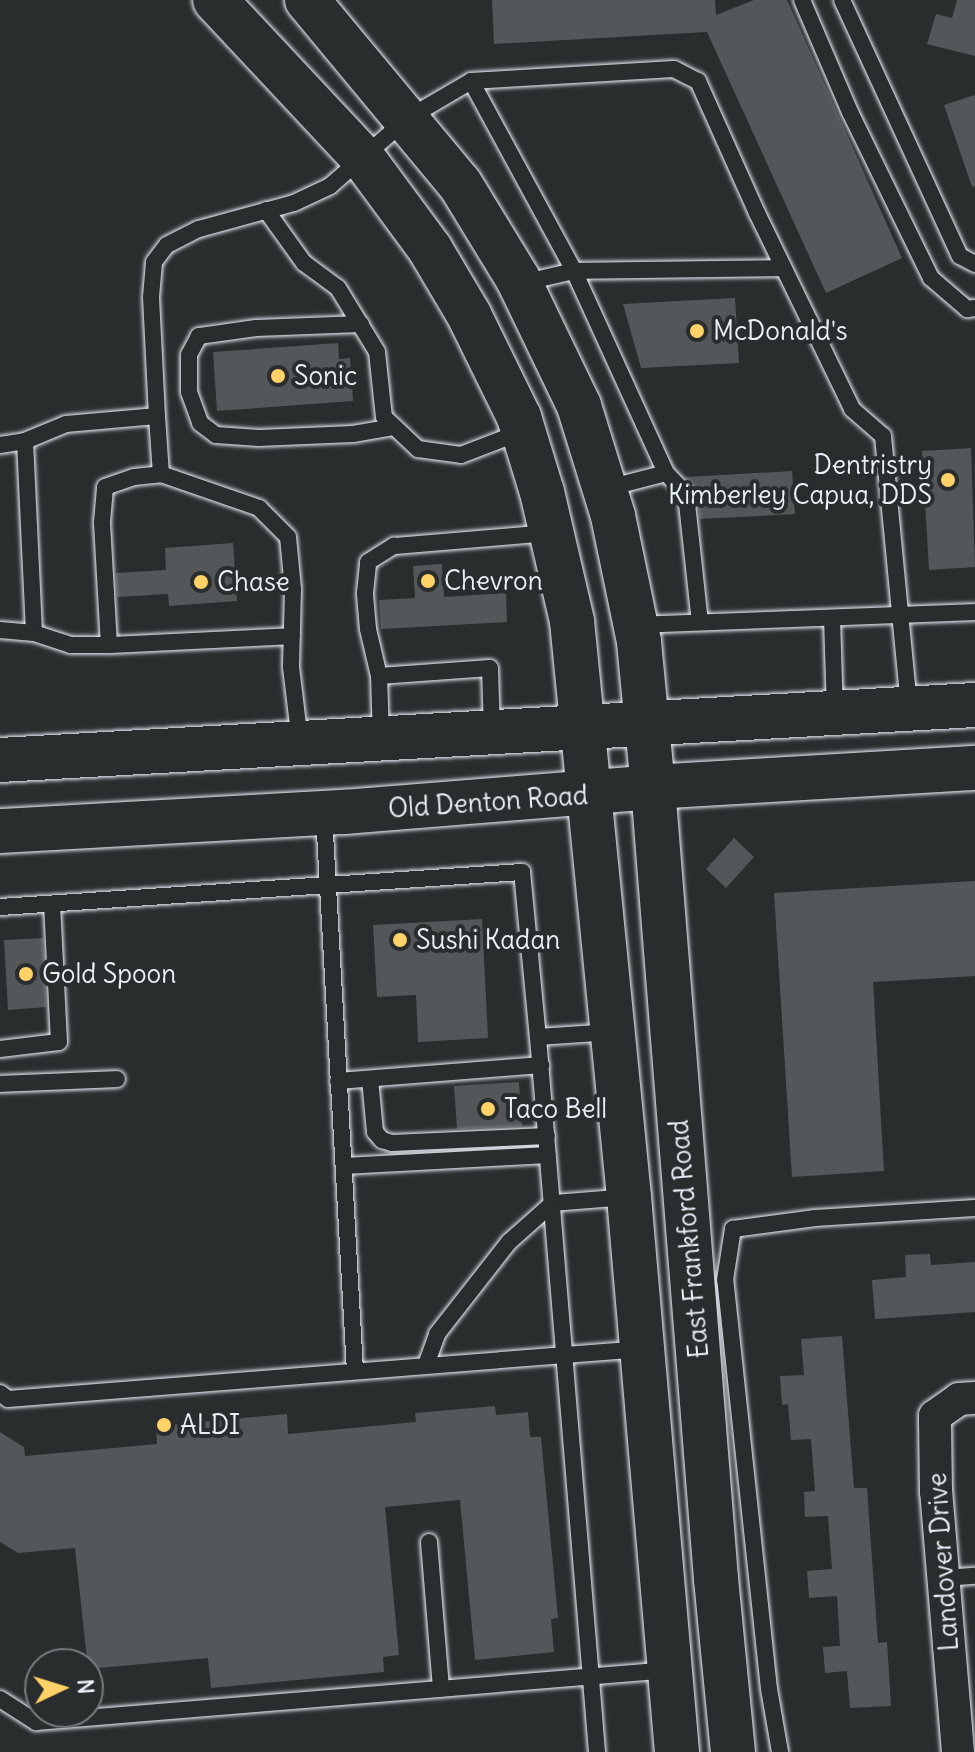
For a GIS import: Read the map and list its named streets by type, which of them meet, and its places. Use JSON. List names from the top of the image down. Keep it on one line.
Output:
{"streets":{"main road":["Old Denton Road","East Frankford Road"],"street":["Landover Drive"]},"crossings":[["Old Denton Road","East Frankford Road"]],"places":["McDonald's","Sonic","Dentristry Kimberley Capua, DDS","Chevron","Chase","Sushi Kadan","Gold Spoon","Taco Bell","ALDI"],"north":"right"}
